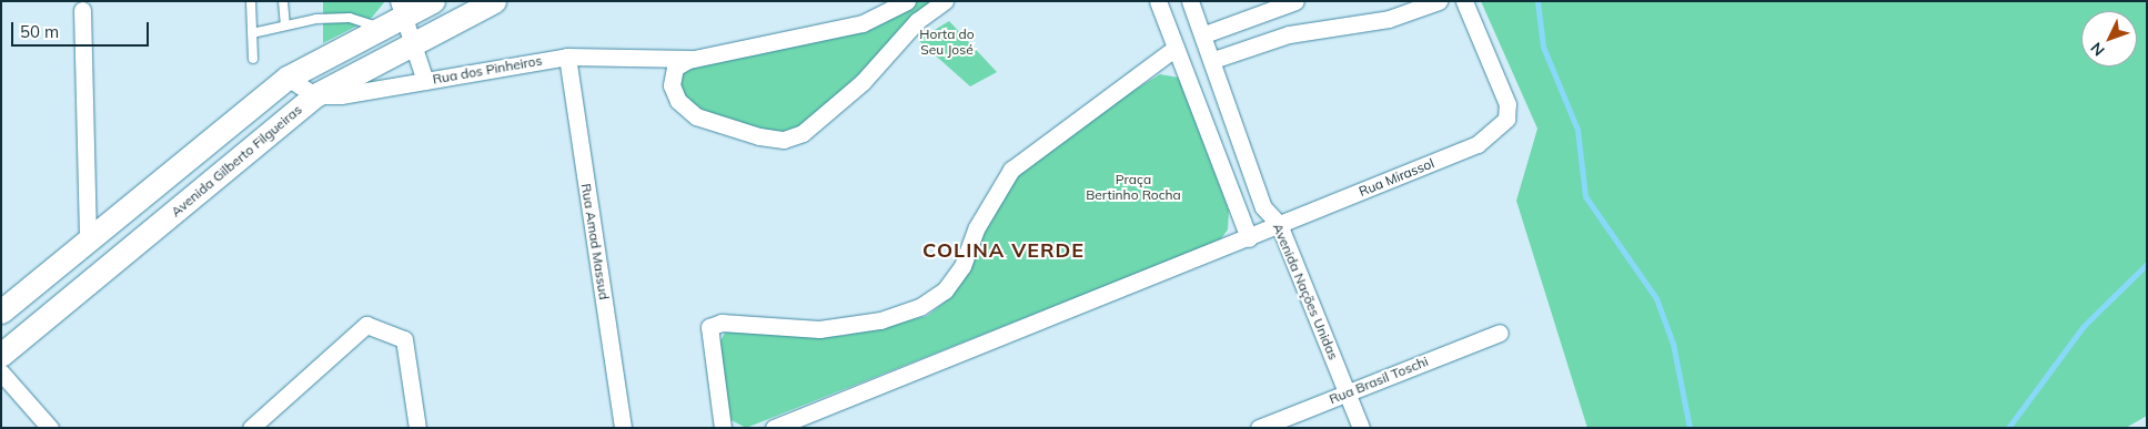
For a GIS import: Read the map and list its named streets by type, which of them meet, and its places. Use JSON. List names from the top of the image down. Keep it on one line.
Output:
{"streets":{"main road":["Avenida Gilberto Filgueiras"],"street":["Rua dos Pinheiros","Rua Mirassol","Rua Amad Massud","Avenida Nações Unidas","Rua Brasil Toschi"]},"crossings":[["Rua dos Pinheiros","Avenida Gilberto Filgueiras"],["Rua dos Pinheiros","Rua Amad Massud"],["Rua Mirassol","Avenida Nações Unidas"],["Avenida Nações Unidas","Rua Brasil Toschi"]],"districts":["COLINA VERDE"],"parks":["Horta do Seu José","Praça Bertinho Rocha"],"scale_bar":"50 m","north":"bottom left"}
